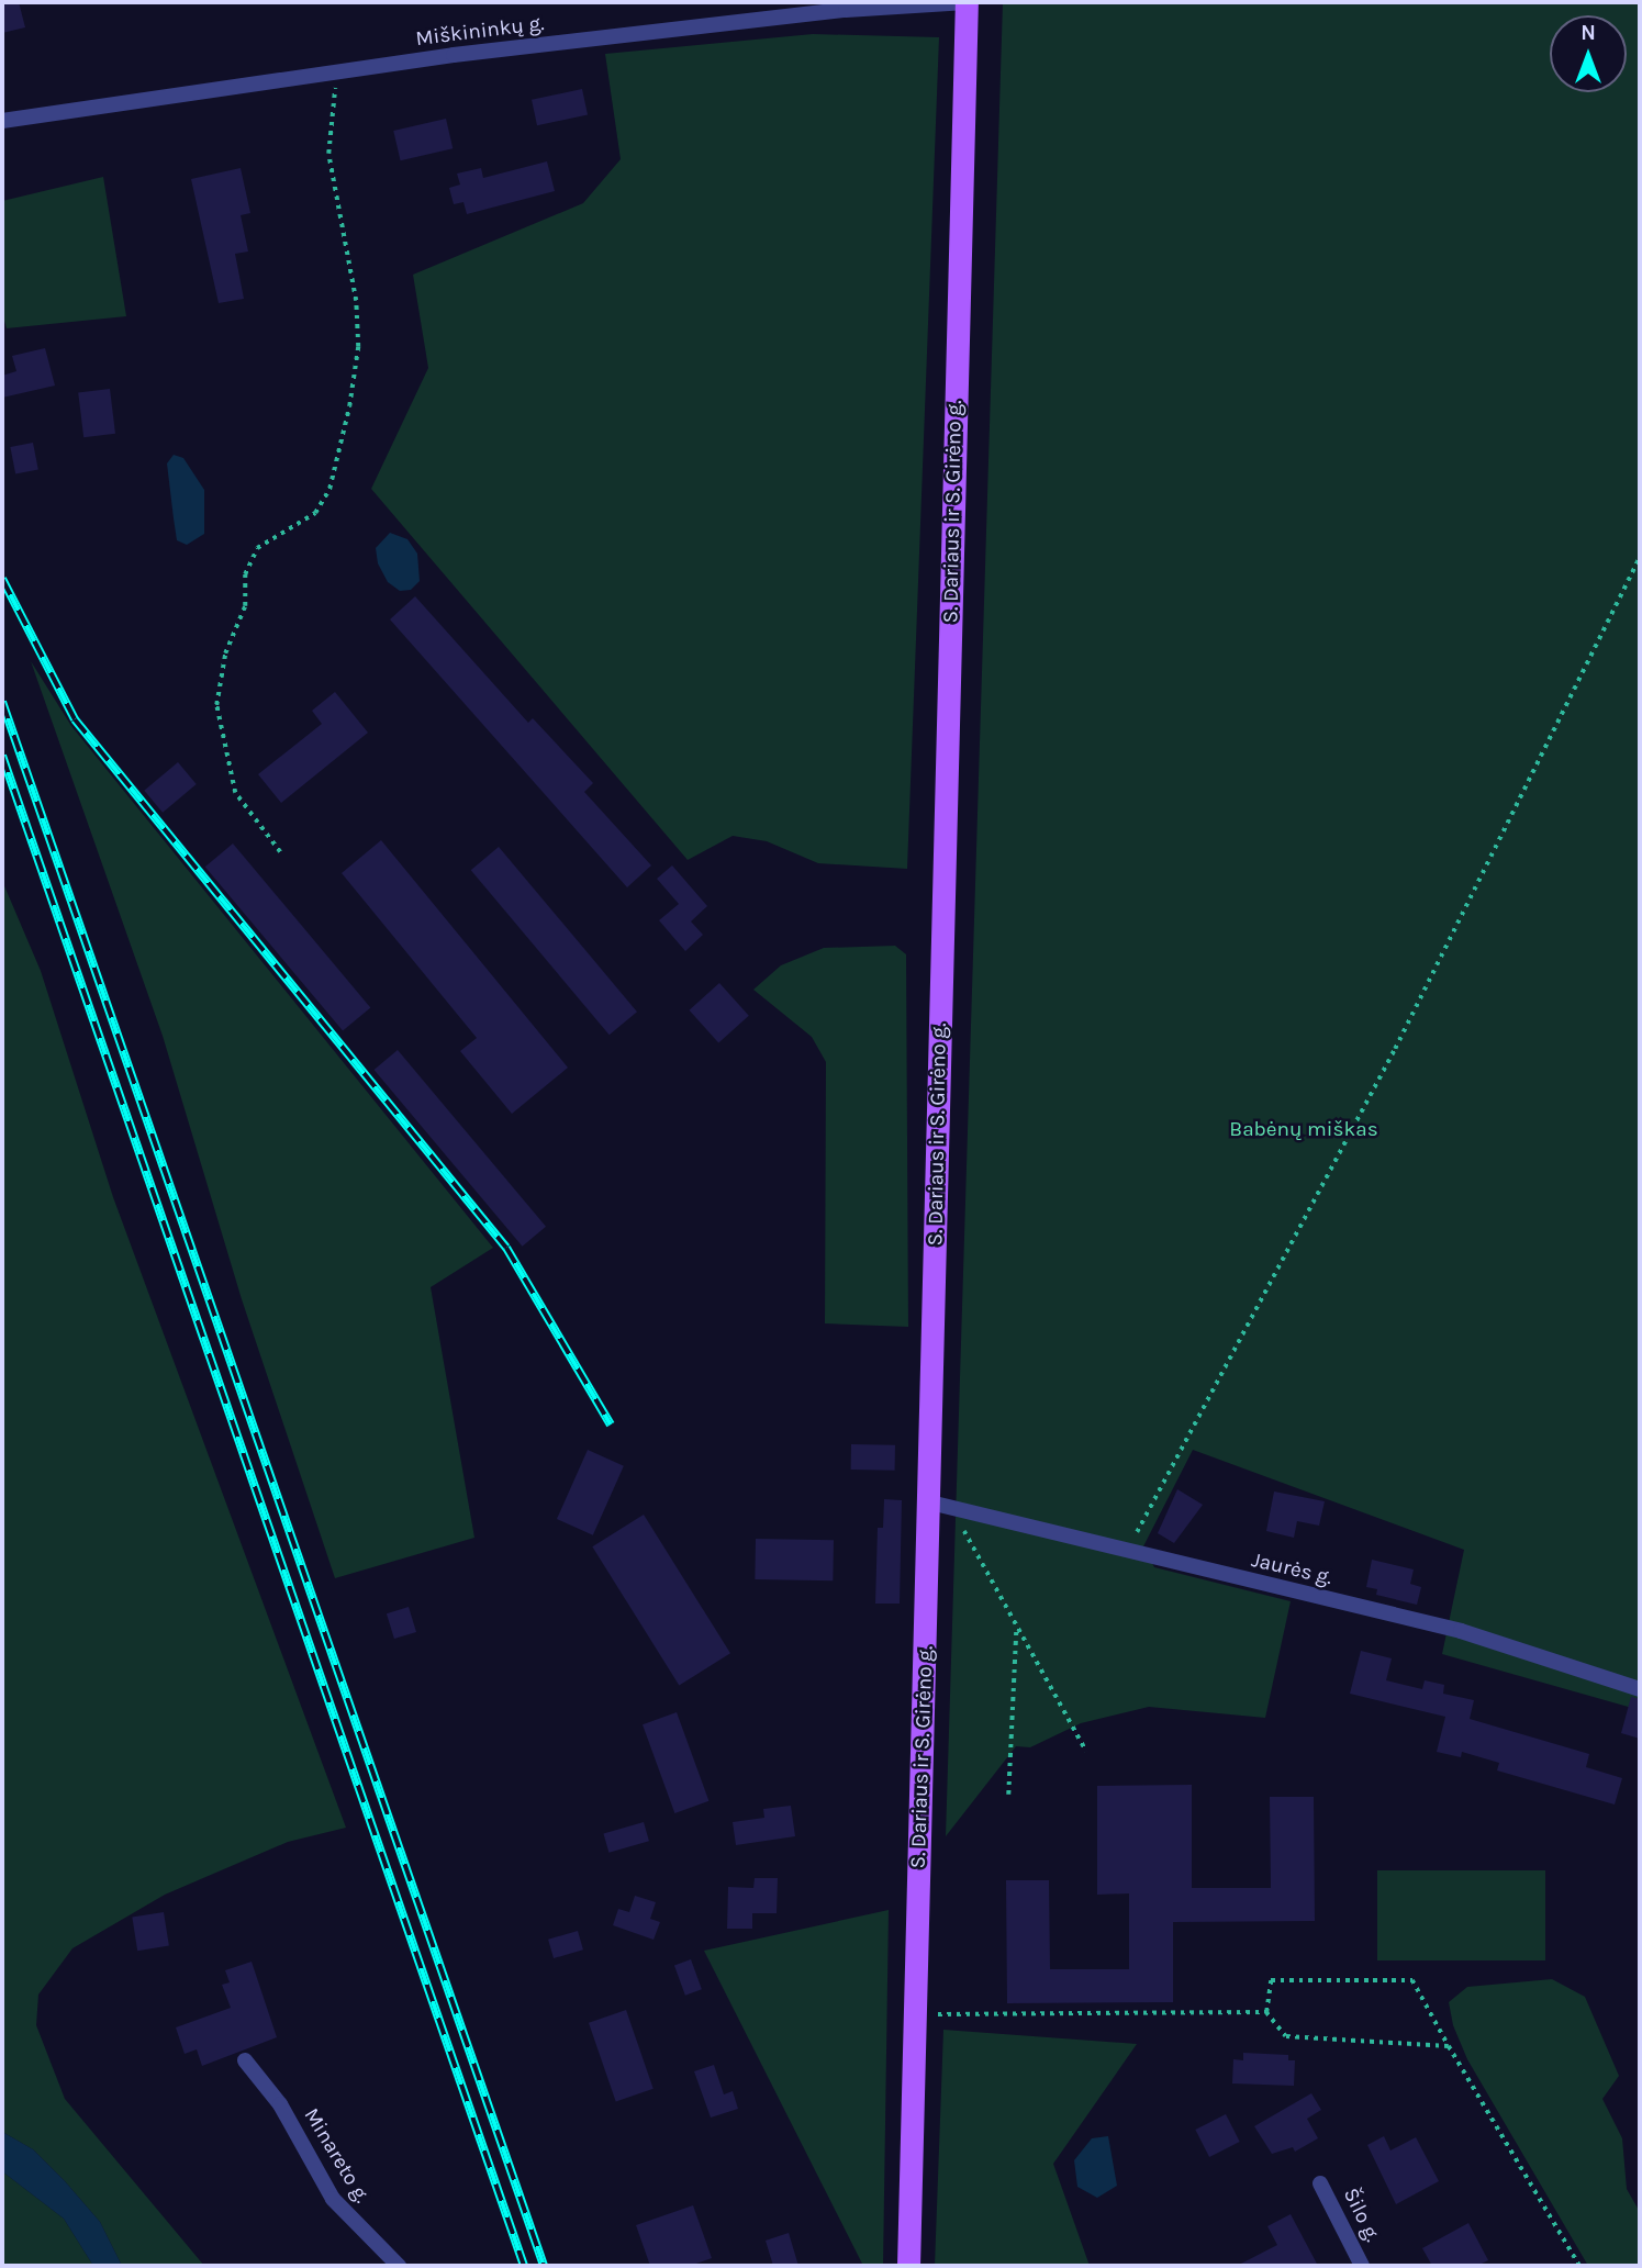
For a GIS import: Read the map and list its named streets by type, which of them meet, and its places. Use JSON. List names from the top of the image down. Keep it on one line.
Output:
{"streets":{"main road":["S. Dariaus ir S. Girėno g."],"street":["Miškininkų g.","Jaurės g.","Minareto g.","Šilo g."]},"crossings":[["Miškininkų g.","S. Dariaus ir S. Girėno g."],["S. Dariaus ir S. Girėno g.","Jaurės g."]],"parks":["Babėnų miškas"],"north":"top"}
